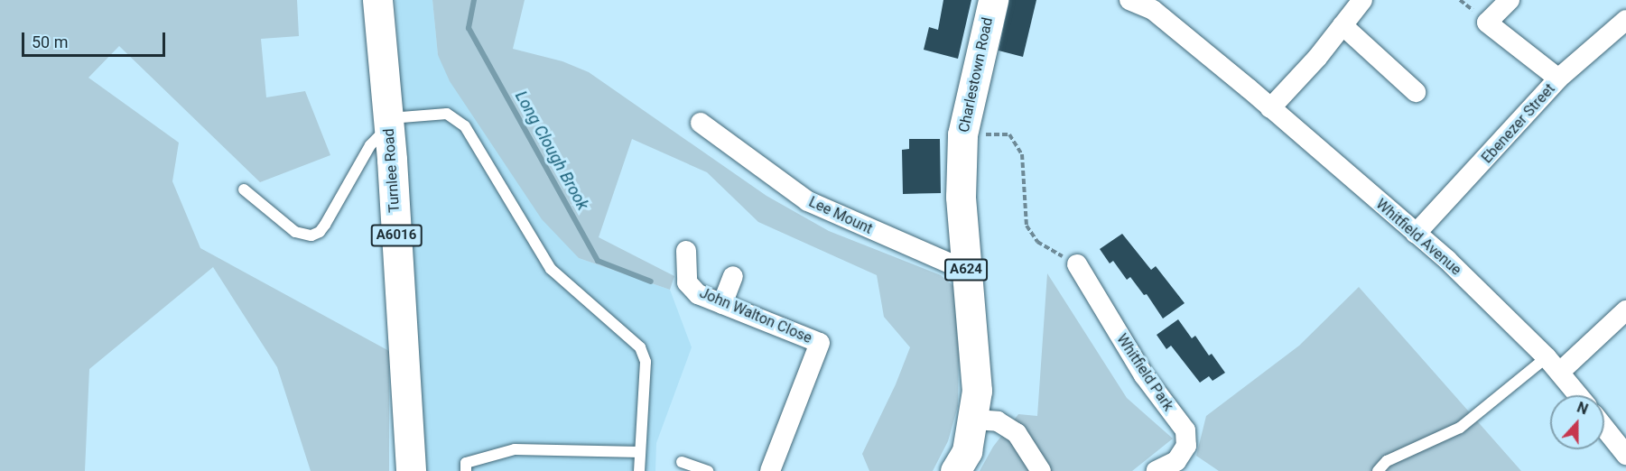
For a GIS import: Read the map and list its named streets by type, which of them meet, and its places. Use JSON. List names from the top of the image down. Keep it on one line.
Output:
{"streets":{"main road":["Charlestown Road","Turnlee Road","A6016","A624"],"street":["Ebenezer Street","Lee Mount","Whitfield Avenue","John Walton Close","Whitfield Park"]},"crossings":[["Charlestown Road","Lee Mount"],["Ebenezer Street","Whitfield Avenue"]],"water":["Long Clough Brook"],"scale_bar":"50 m","north":"top"}
